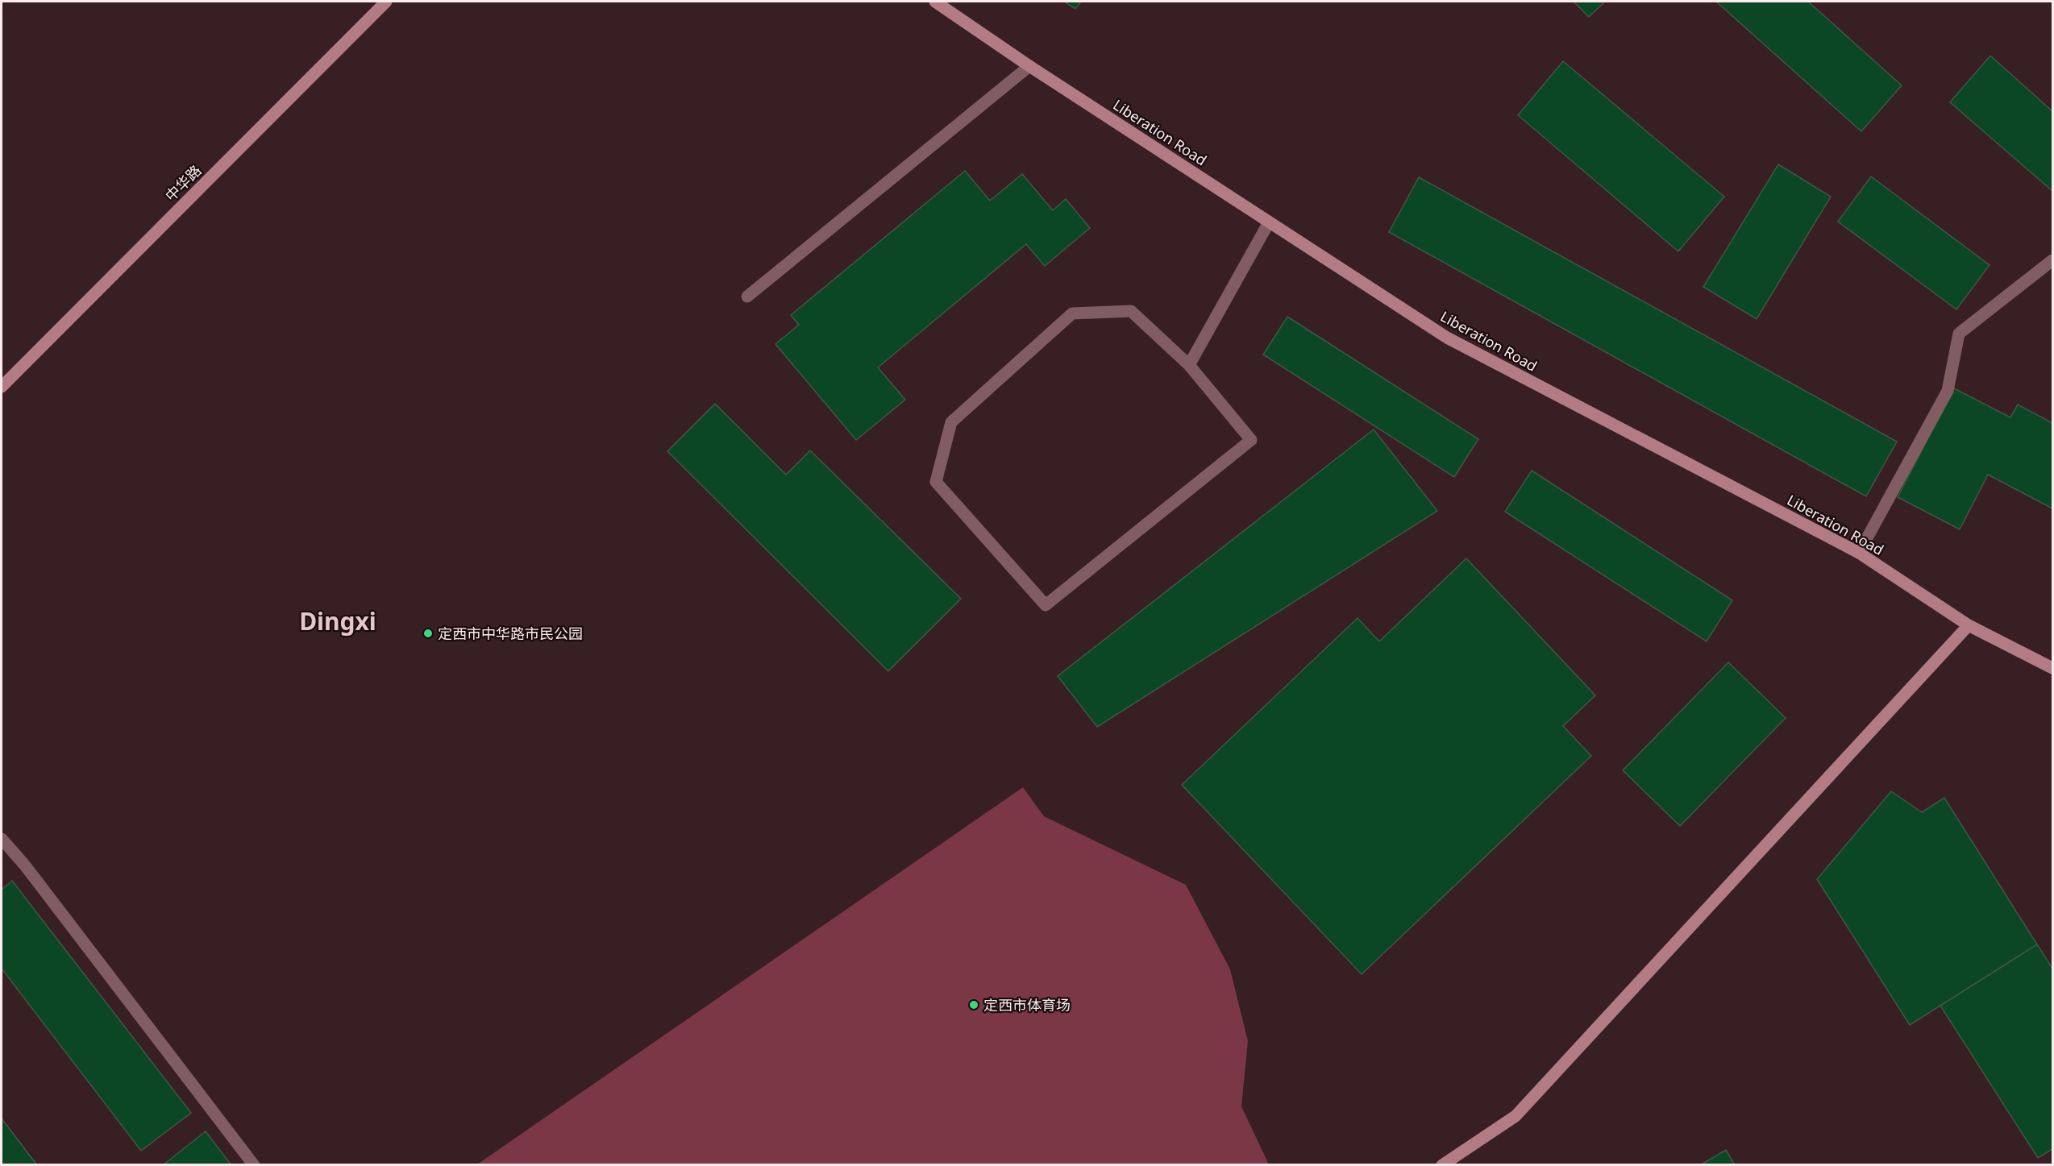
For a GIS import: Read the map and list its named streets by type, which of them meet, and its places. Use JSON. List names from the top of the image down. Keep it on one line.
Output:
{"streets":{"main road":["Liberation Road","中华路"]},"districts":["Dingxi"],"places":["定西市中华路市民公园","定西市体育场"]}
